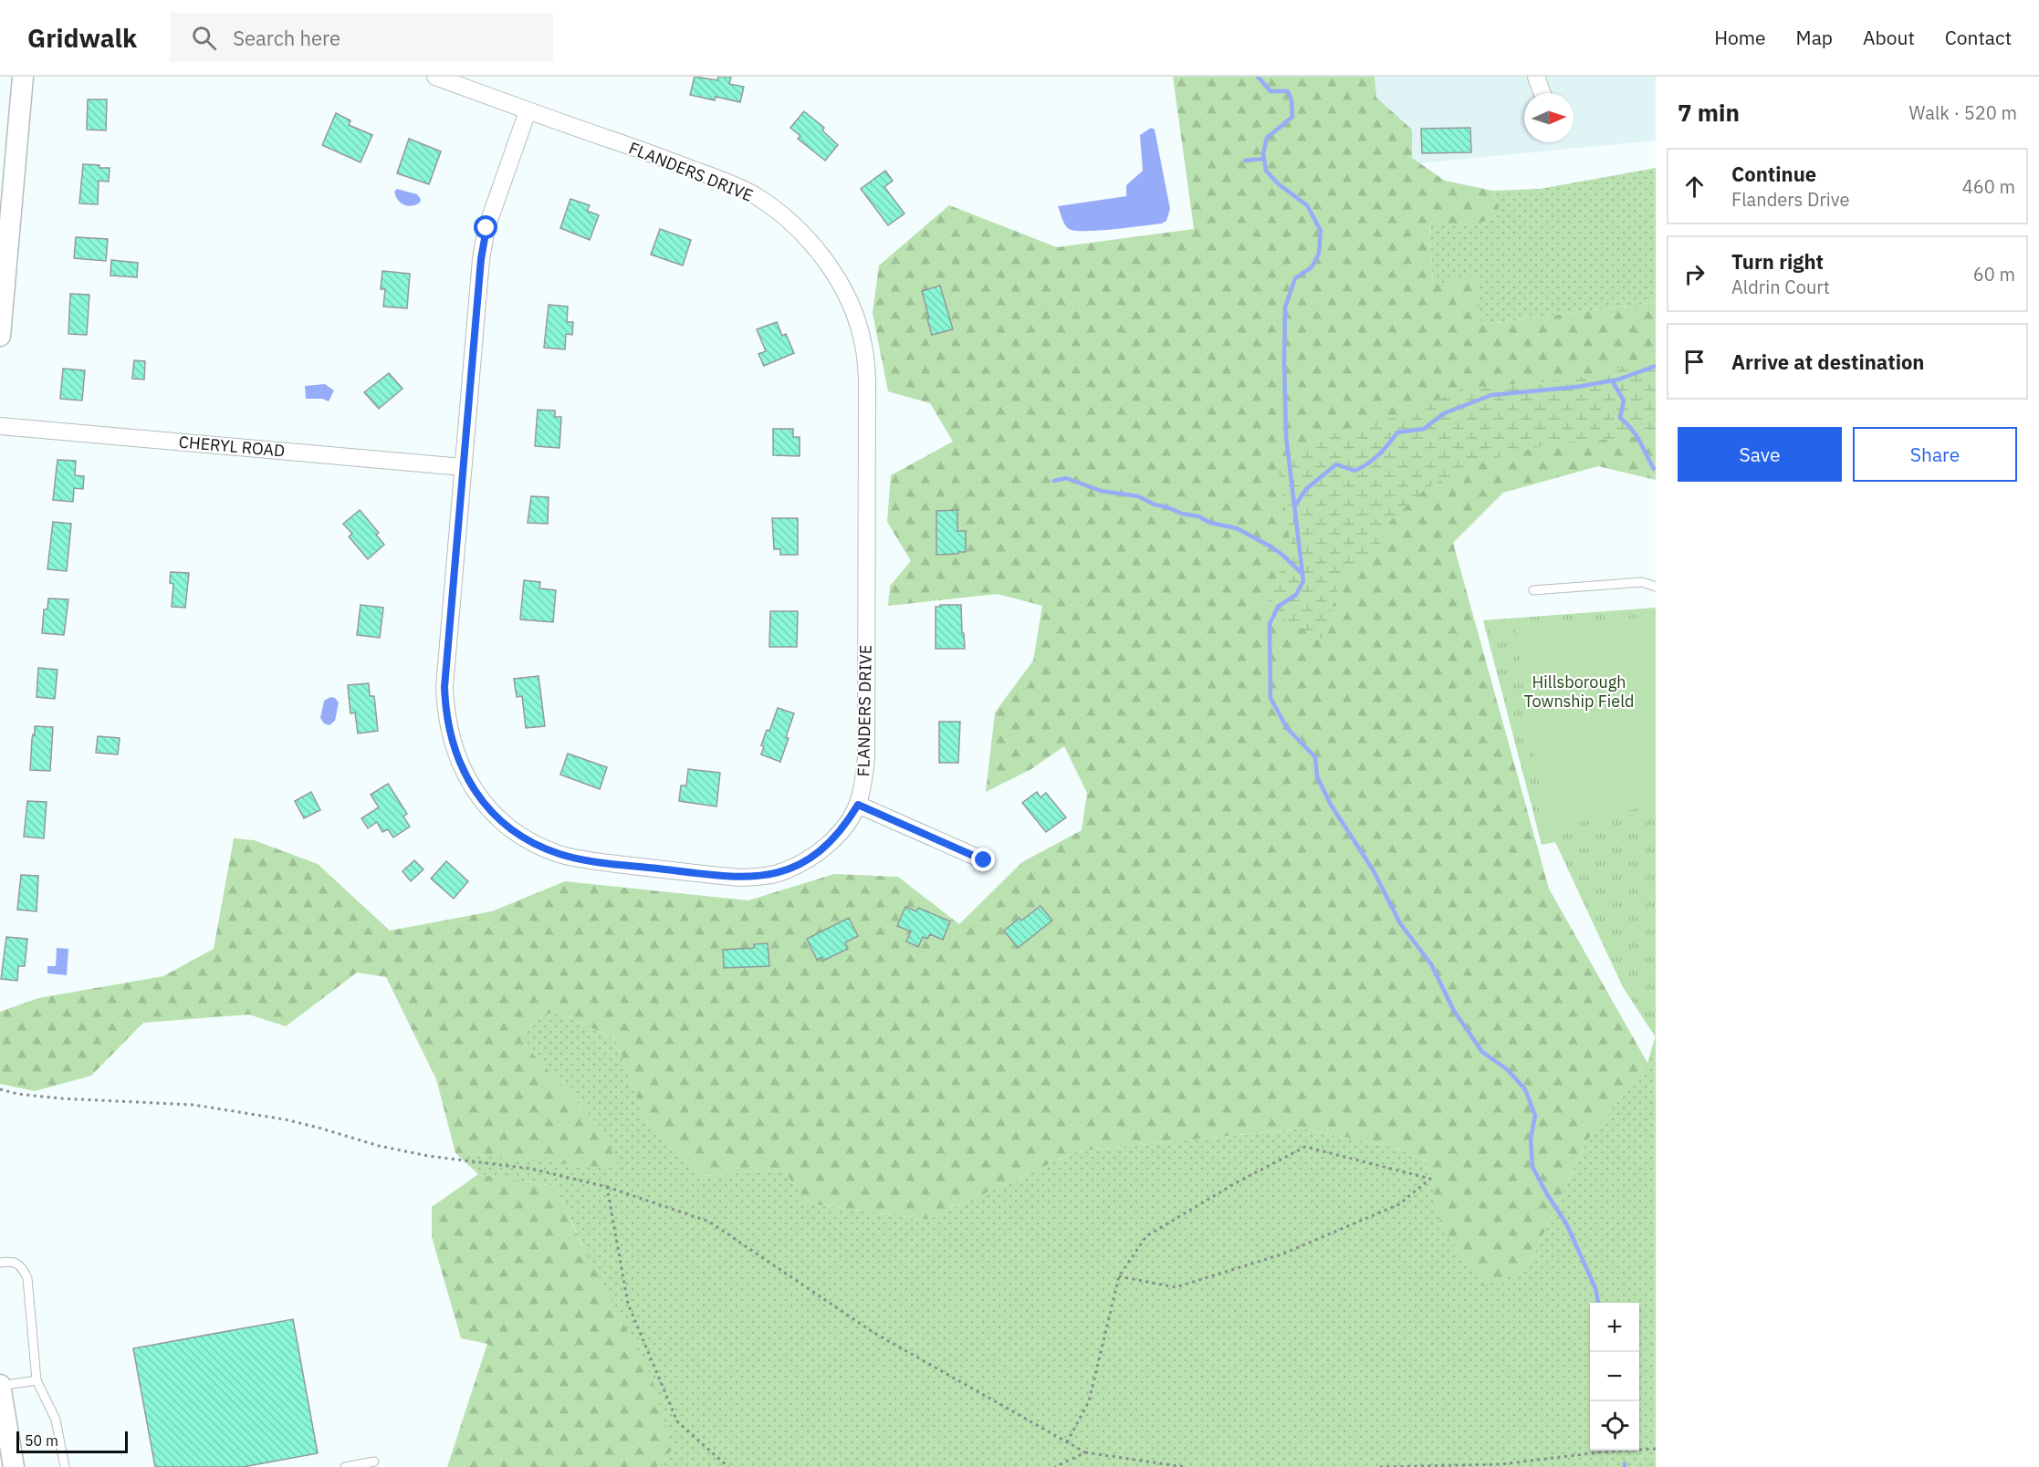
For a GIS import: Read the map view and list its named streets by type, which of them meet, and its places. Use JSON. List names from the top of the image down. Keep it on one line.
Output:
{"streets":{"street":["FLANDERS DRIVE","CHERYL ROAD"]},"crossings":[["FLANDERS DRIVE","CHERYL ROAD"]],"parks":["Hillsborough Township Field"],"scale_bar":"50 m","north":"right","page":{"header":"Gridwalk","search":"Search here","nav":["Home","Map","About","Contact"],"heading":["7 min","Walk · 520 m"],"list":[["Continue","Flanders Drive","460 m"],["Turn right","Aldrin Court","60 m"],"Arrive at destination"],"buttons":["Save","Share"],"map_buttons":["+","−"],"scale":"50 m"}}
